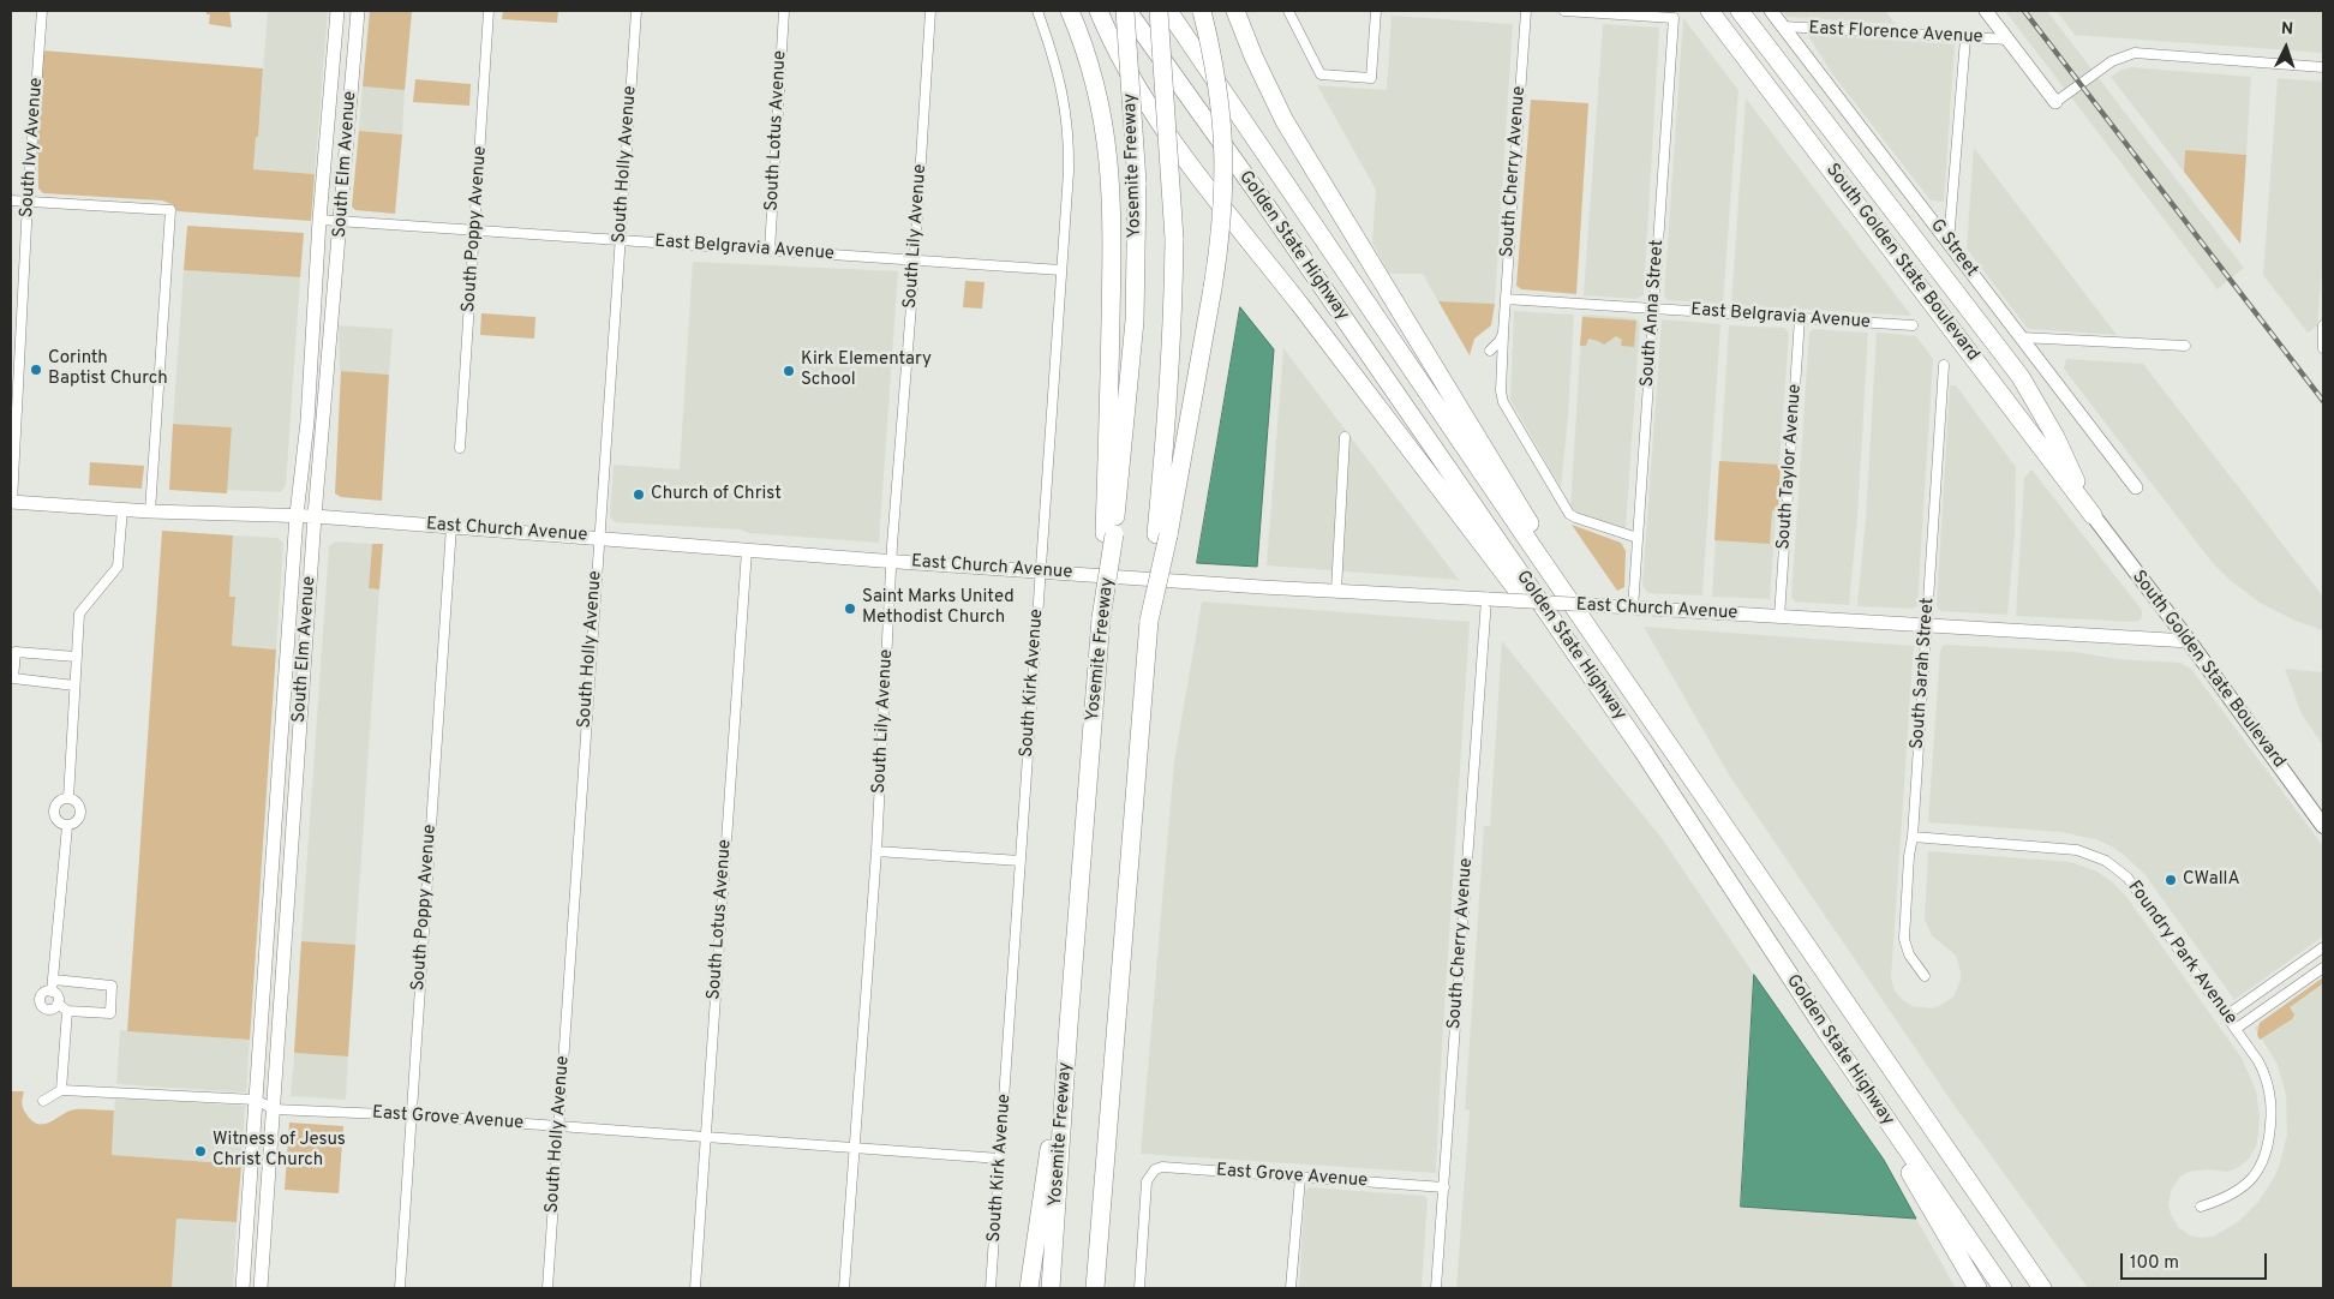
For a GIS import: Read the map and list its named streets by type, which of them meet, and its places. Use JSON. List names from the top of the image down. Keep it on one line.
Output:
{"streets":{"highway":["Yosemite Freeway","Golden State Highway","South Golden State Boulevard"],"street":["East Florence Avenue","South Lotus Avenue","South Ivy Avenue","South Elm Avenue","South Holly Avenue","South Cherry Avenue","South Poppy Avenue","South Lily Avenue","East Belgravia Avenue","G Street","South Anna Street","South Taylor Avenue","East Church Avenue","South Sarah Street","South Kirk Avenue","Foundry Park Avenue","East Grove Avenue"]},"crossings":[["East Florence Avenue","G Street"],["South Lotus Avenue","East Belgravia Avenue"],["South Lotus Avenue","East Church Avenue"],["South Lotus Avenue","East Grove Avenue"],["South Ivy Avenue","East Church Avenue"],["South Elm Avenue","East Belgravia Avenue"],["South Elm Avenue","East Church Avenue"],["South Elm Avenue","East Grove Avenue"],["South Holly Avenue","East Belgravia Avenue"],["South Holly Avenue","East Church Avenue"],["South Holly Avenue","East Grove Avenue"],["Yosemite Freeway","Golden State Highway"],["South Cherry Avenue","East Belgravia Avenue"],["South Cherry Avenue","South Anna Street"],["South Cherry Avenue","East Church Avenue"],["South Cherry Avenue","East Grove Avenue"],["South Poppy Avenue","East Belgravia Avenue"],["South Poppy Avenue","East Church Avenue"],["South Poppy Avenue","East Grove Avenue"],["South Lily Avenue","East Belgravia Avenue"],["South Lily Avenue","East Church Avenue"],["South Lily Avenue","East Grove Avenue"],["East Belgravia Avenue","South Anna Street"],["East Belgravia Avenue","South Taylor Avenue"],["East Belgravia Avenue","South Kirk Avenue"],["South Golden State Boulevard","East Church Avenue"],["South Anna Street","East Church Avenue"],["South Taylor Avenue","East Church Avenue"],["East Church Avenue","South Sarah Street"],["East Church Avenue","South Kirk Avenue"],["South Sarah Street","Foundry Park Avenue"],["South Kirk Avenue","East Grove Avenue"]],"places":["Corinth Baptist Church","Kirk Elementary School","Church of Christ","Saint Marks United Methodist Church","CWallA","Witness of Jesus Christ Church"],"scale_bar":"100 m","north":"top"}
